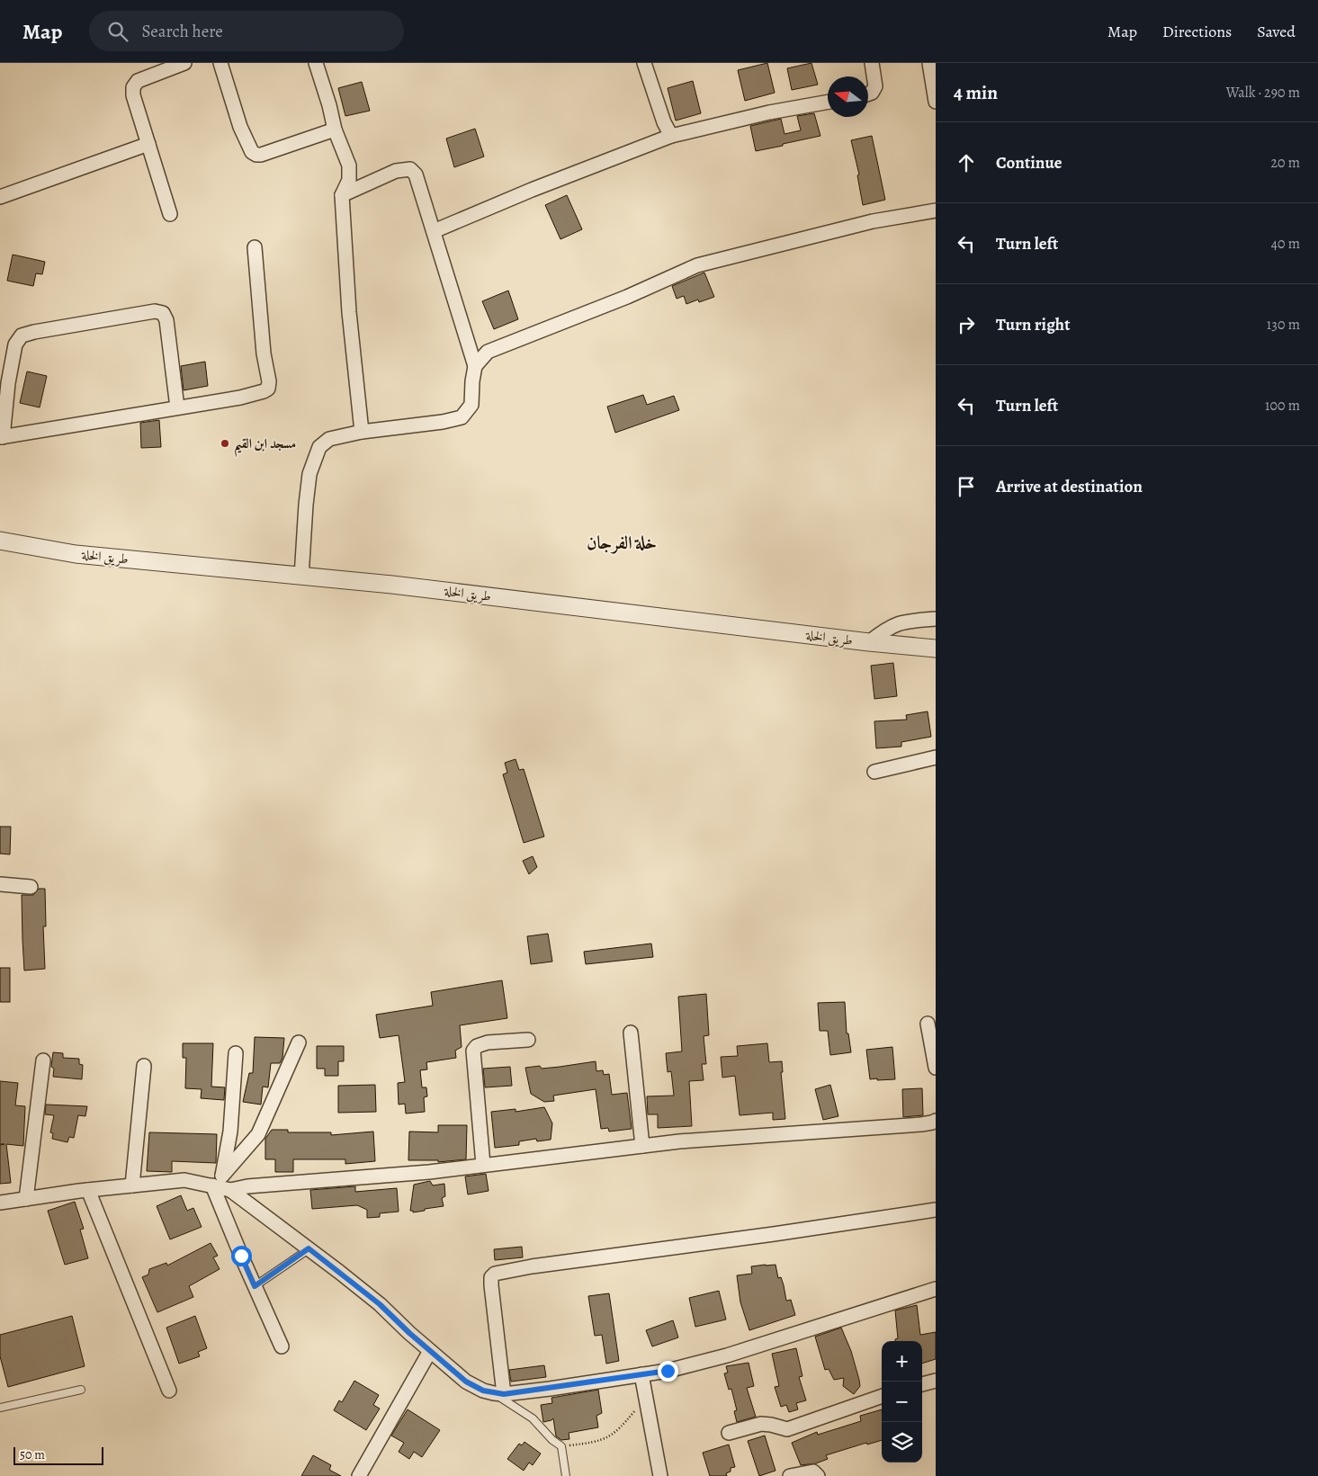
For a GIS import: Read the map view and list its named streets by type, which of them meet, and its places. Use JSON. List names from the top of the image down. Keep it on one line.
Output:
{"streets":{"street":["طريق الخلة"]},"districts":["خلة الفرجان"],"places":["مسجد ابن القيم"],"scale_bar":"50 m","north":"left","page":{"header":"Map","search":"Search here","nav":["Map","Directions","Saved"],"heading":["4 min","Walk · 290 m"],"list":[["Continue","20 m"],["Turn left","40 m"],["Turn right","130 m"],["Turn left","100 m"],"Arrive at destination"],"map_buttons":["+","−"],"scale":"50 m"}}
